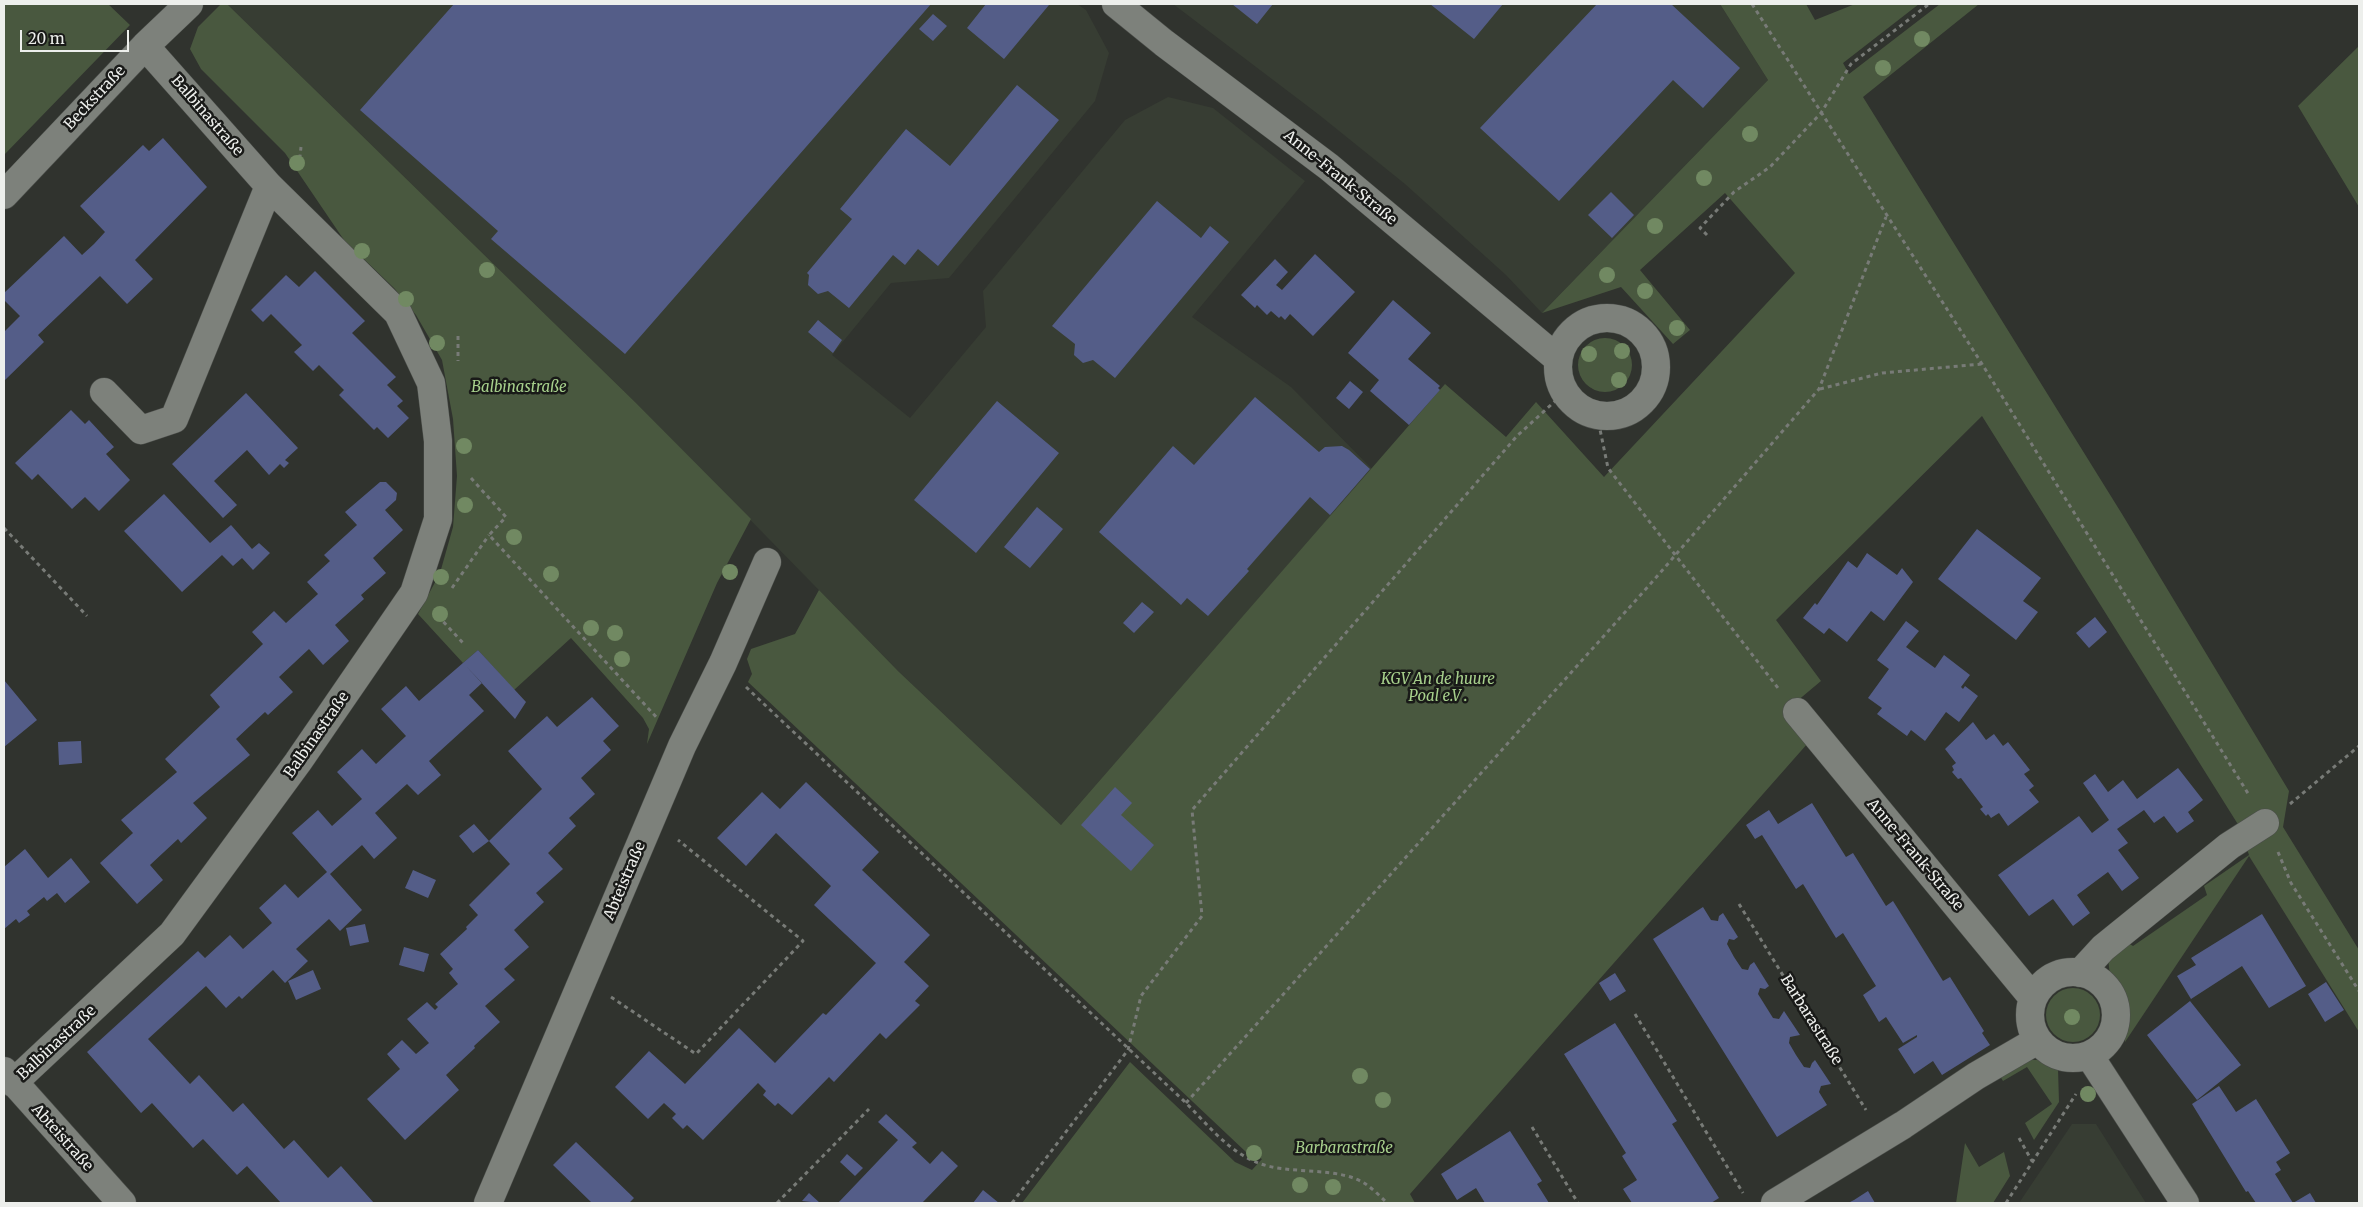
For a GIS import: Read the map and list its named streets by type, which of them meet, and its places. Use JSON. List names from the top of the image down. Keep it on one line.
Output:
{"streets":{"street":["Beckstraße","Balbinastraße","Anne-Frank-Straße","Abteistraße"],"path":["Barbarastraße"]},"crossings":[["Beckstraße","Balbinastraße"],["Balbinastraße","Abteistraße"]],"parks":["Balbinastraße","KGV An de huure Poal e.V .","Barbarastraße"],"scale_bar":"20 m"}
